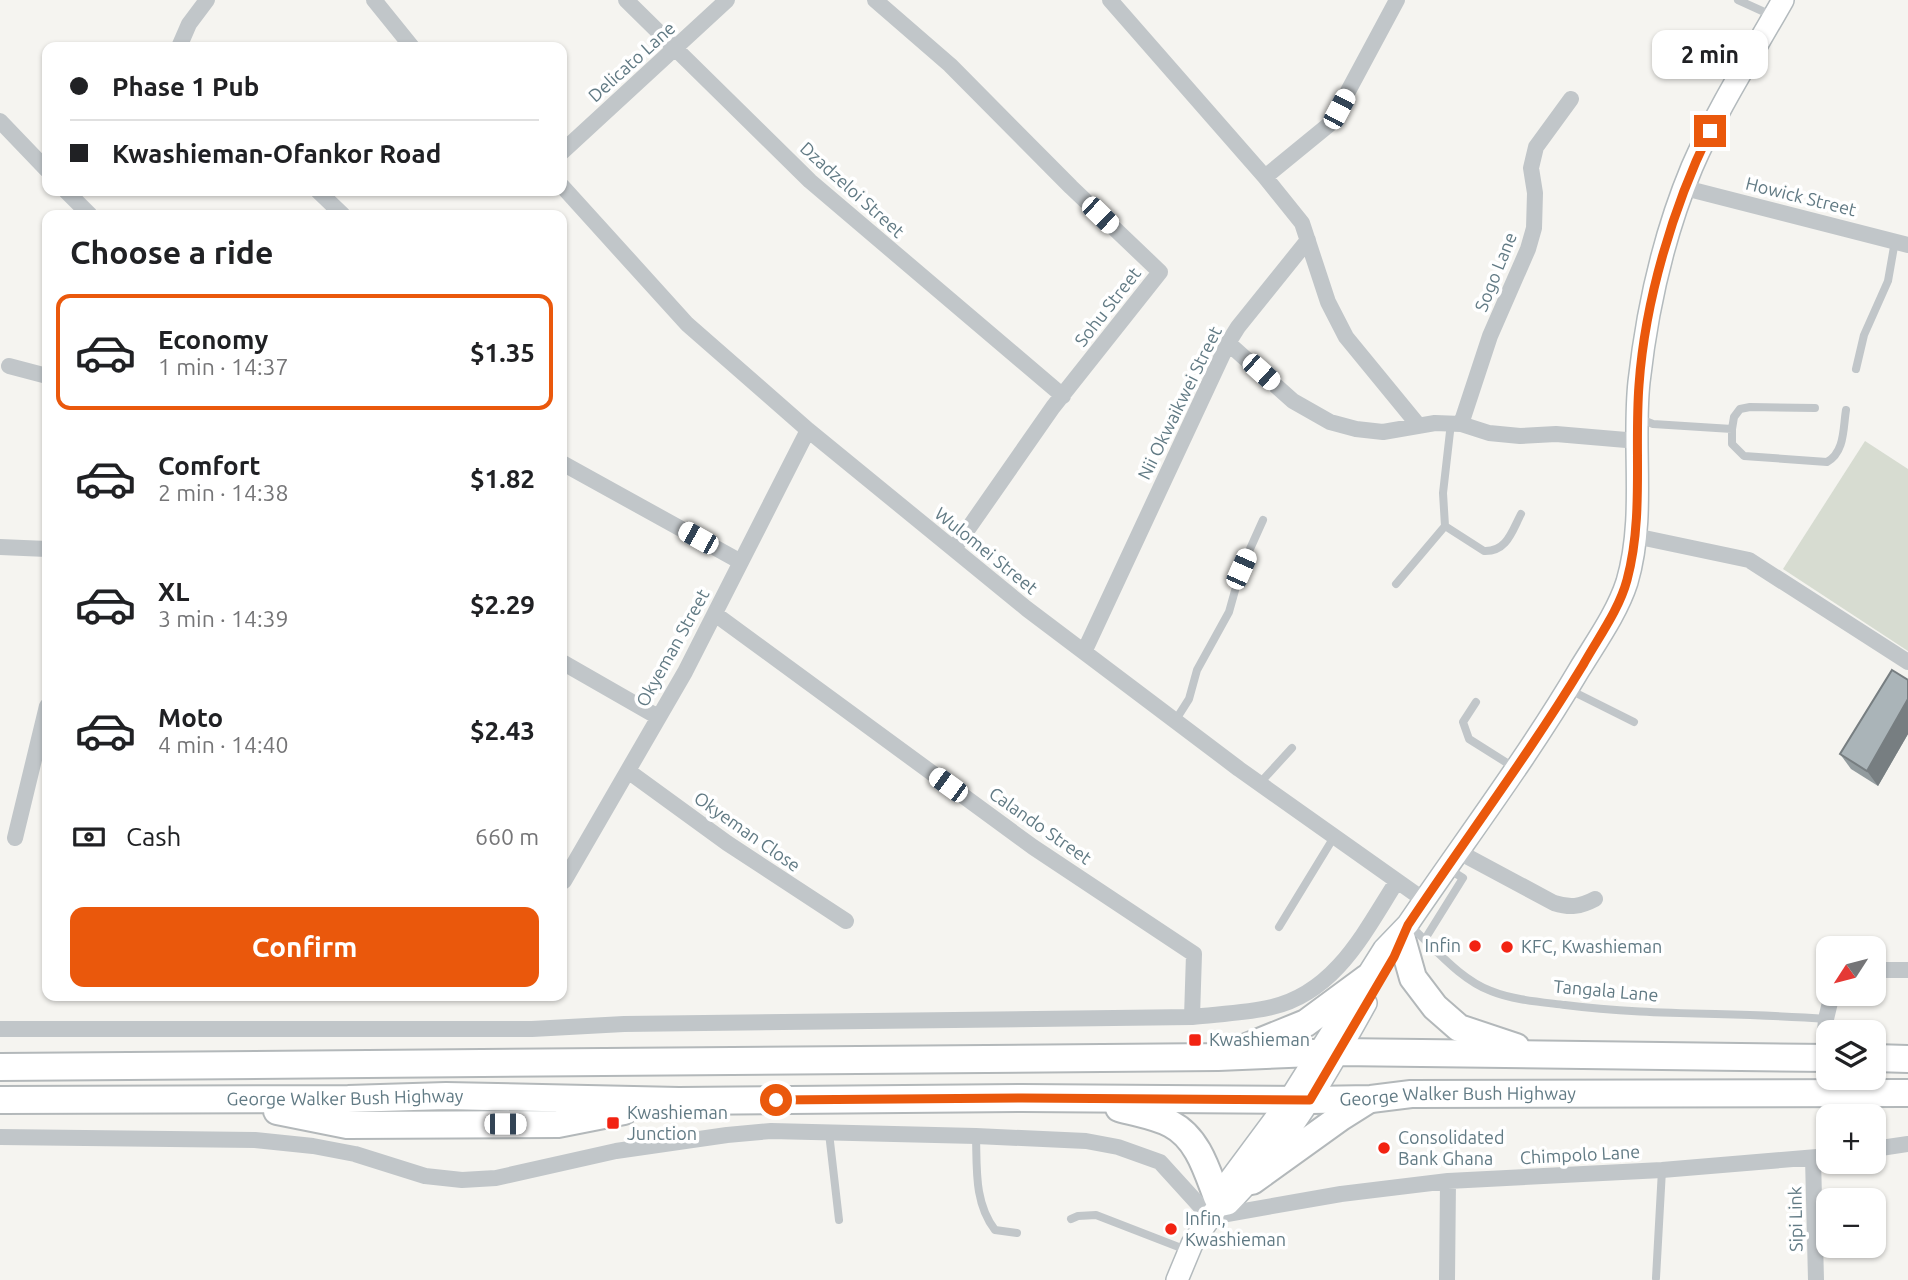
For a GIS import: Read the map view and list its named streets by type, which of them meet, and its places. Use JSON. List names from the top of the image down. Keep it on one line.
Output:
{"streets":{"highway":["George Walker Bush Highway"],"street":["Delicato Lane","Dzadzeloi Street","Howick Street","Sogo Lane","Sohu Street","Nii Okwaikwei Street","Wulomei Street","Okyeman Street","Calando Street","Okyeman Close","Chimpolo Lane","Sipi Link"],"lane":["Tangala Lane"]},"crossings":[["Delicato Lane","Dzadzeloi Street"],["Dzadzeloi Street","Sohu Street"],["Sohu Street","Wulomei Street"],["Nii Okwaikwei Street","Wulomei Street"],["Wulomei Street","Okyeman Street"],["Okyeman Street","Calando Street"],["Okyeman Street","Okyeman Close"]],"places":{"other":["Infin","KFC, Kwashieman","Consolidated Bank Ghana","Infin, Kwashieman"],"transit":["Kwashieman","Kwashieman Junction"]},"north":"bottom left","page":{"bubble":"2 min","banner":["Phase 1 Pub","Kwashieman-Ofankor Road"],"heading":"Choose a ride","list":[{"name":"Economy","note":"1 min · 14:37","value":"$1.35"},{"name":"Comfort","note":"2 min · 14:38","value":"$1.82"},{"name":"XL","note":"3 min · 14:39","value":"$2.29"},{"name":"Moto","note":"4 min · 14:40","value":"$2.43"}],"pay":["Cash","660 m"],"buttons":"Confirm","map_buttons":["+","−"]}}
